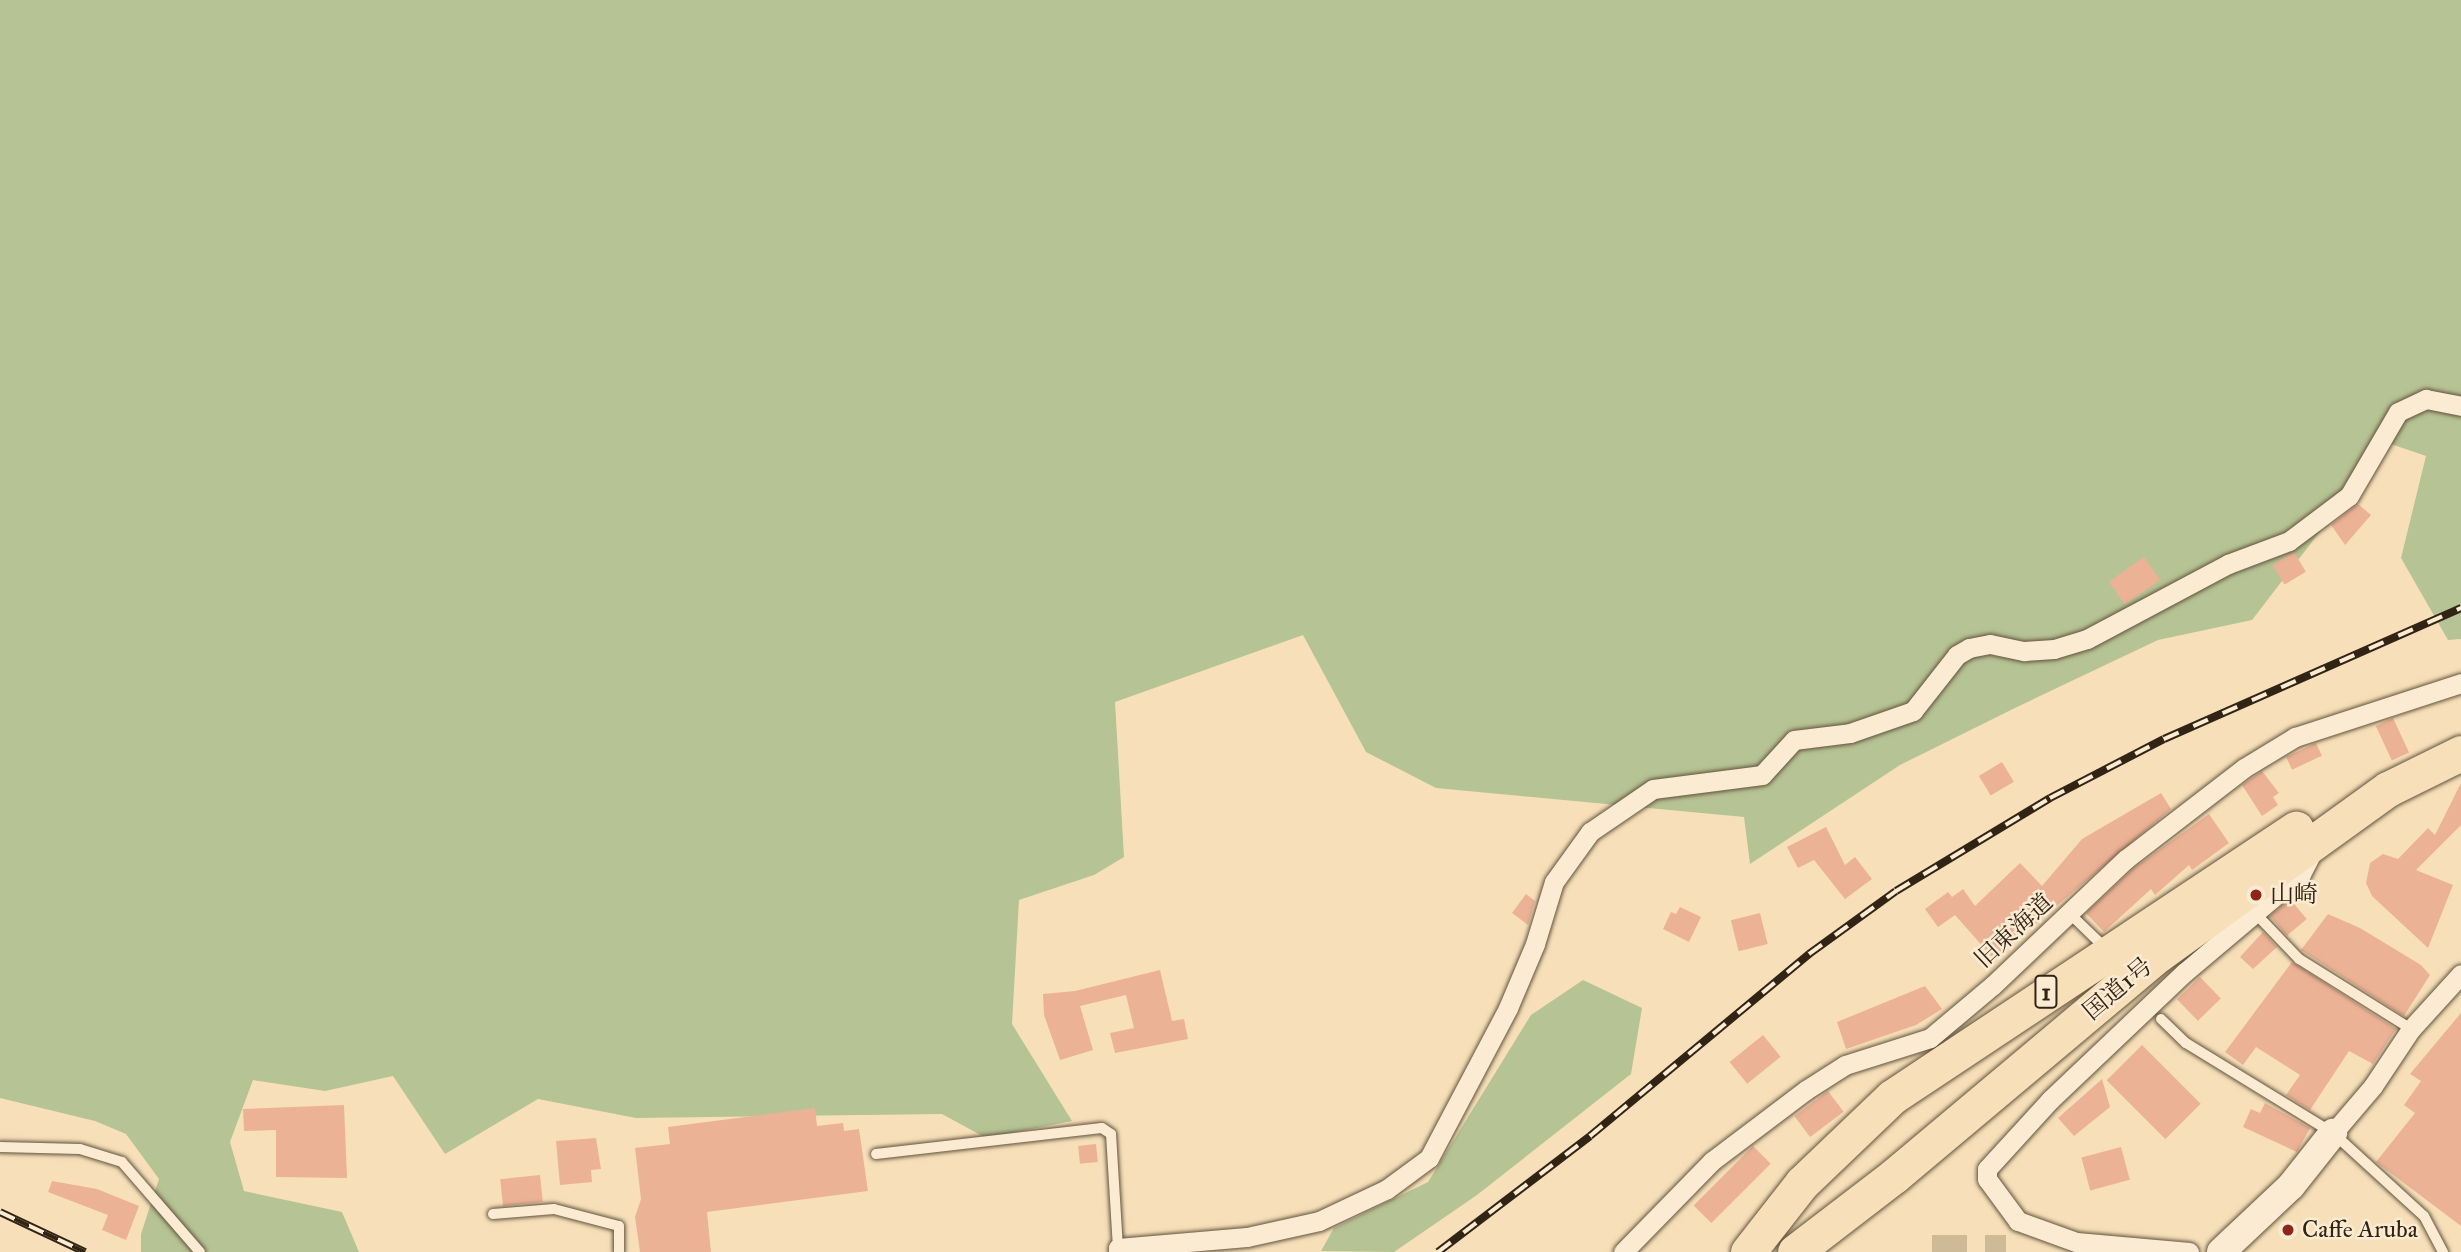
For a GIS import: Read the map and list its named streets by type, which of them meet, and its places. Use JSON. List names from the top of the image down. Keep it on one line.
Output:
{"streets":{"highway":["国道1号","1"],"street":["旧東海道"]},"crossings":[["国道1号","1"]],"places":["山崎","Caffe Aruba"]}
